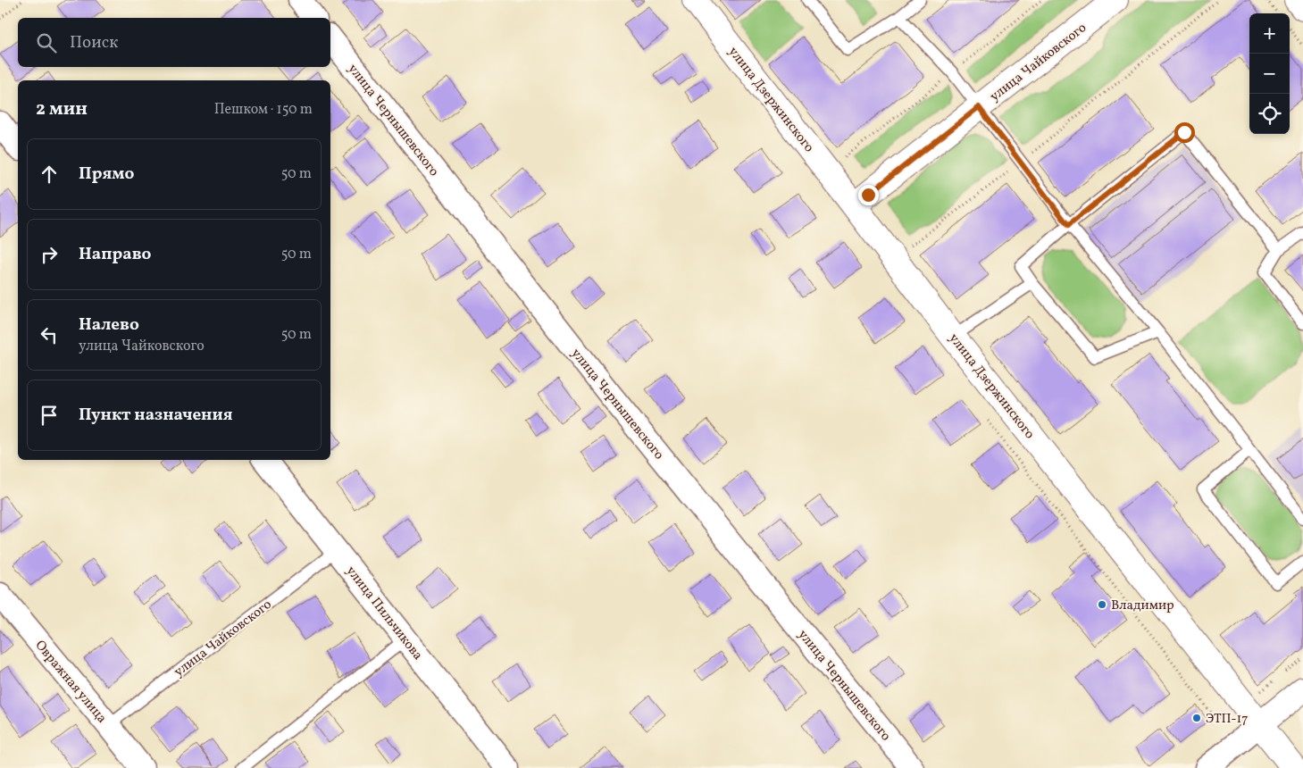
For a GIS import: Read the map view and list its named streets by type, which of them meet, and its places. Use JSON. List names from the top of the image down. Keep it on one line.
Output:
{"streets":{"street":["улица Чайковского","улица Дзержинского","улица Чернышевского","улица Пильчикова","Овражная улица"]},"crossings":[["улица Чайковского","улица Дзержинского"],["улица Чайковского","улица Пильчикова"],["улица Чайковского","Овражная улица"]],"places":["Владимир","ЭТП-17"],"page":{"map_buttons":["+","−"],"search":"Поиск","heading":["2 мин","Пешком · 150 m"],"list":[["Прямо","50 m"],["Направо","50 m"],["Налево","улица Чайковского","50 m"],"Пункт назначения"]}}
